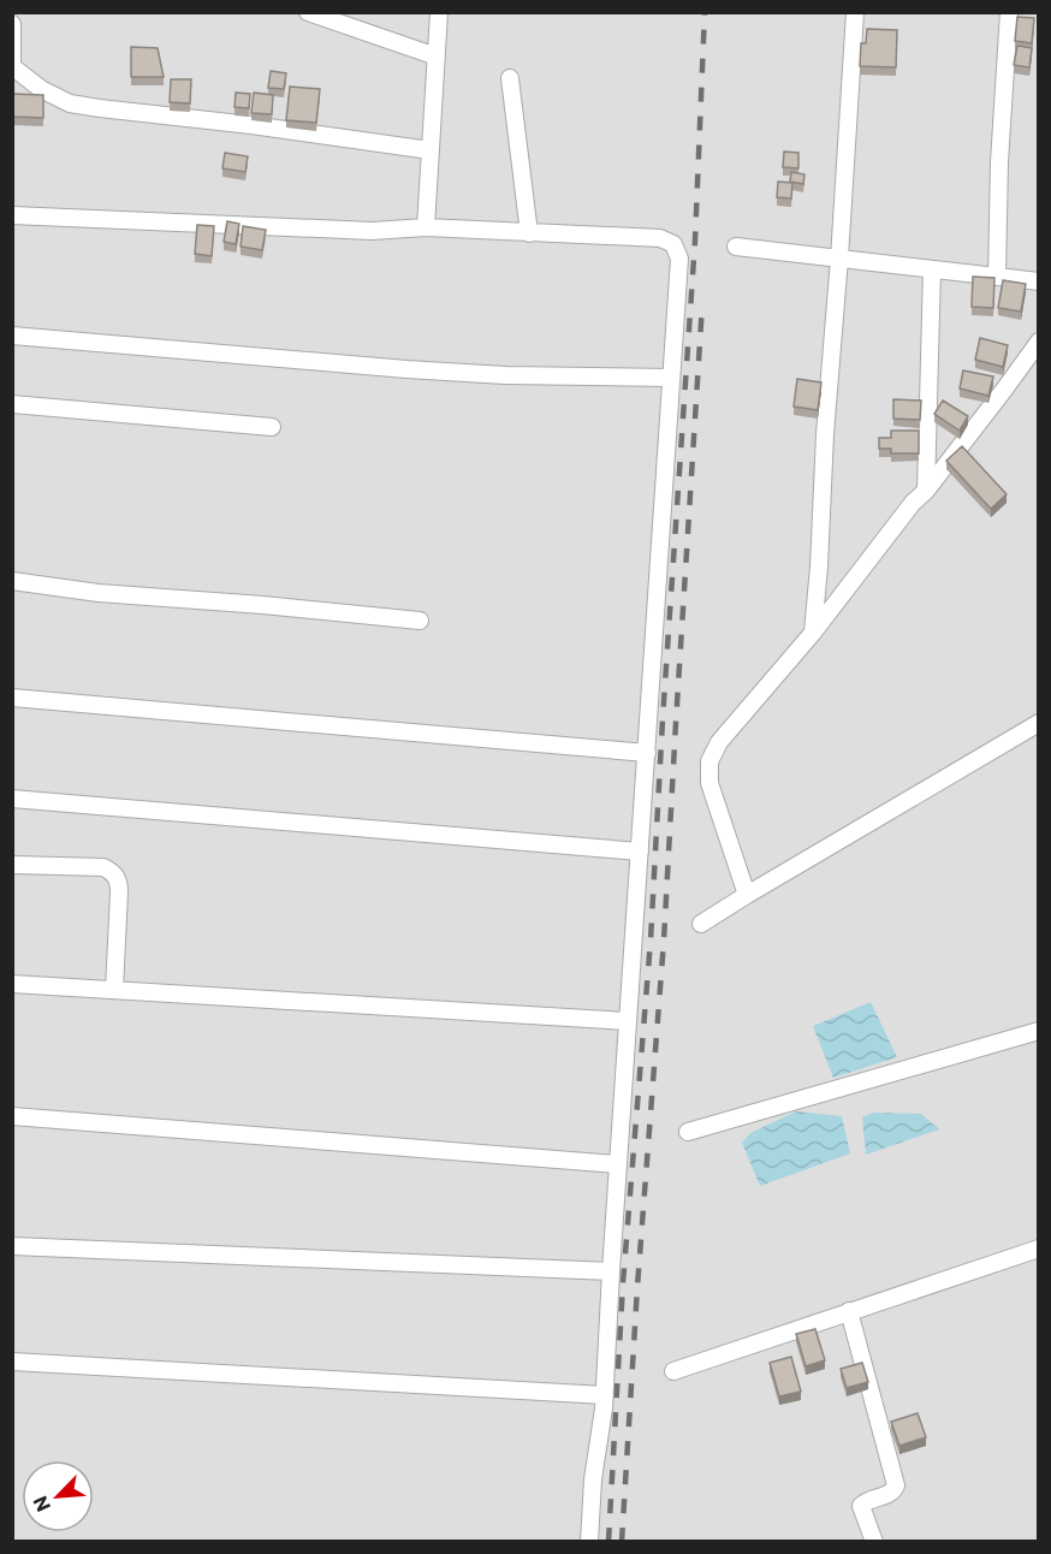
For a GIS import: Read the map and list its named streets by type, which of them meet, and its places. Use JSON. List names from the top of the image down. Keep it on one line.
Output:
{"north":"bottom left"}
